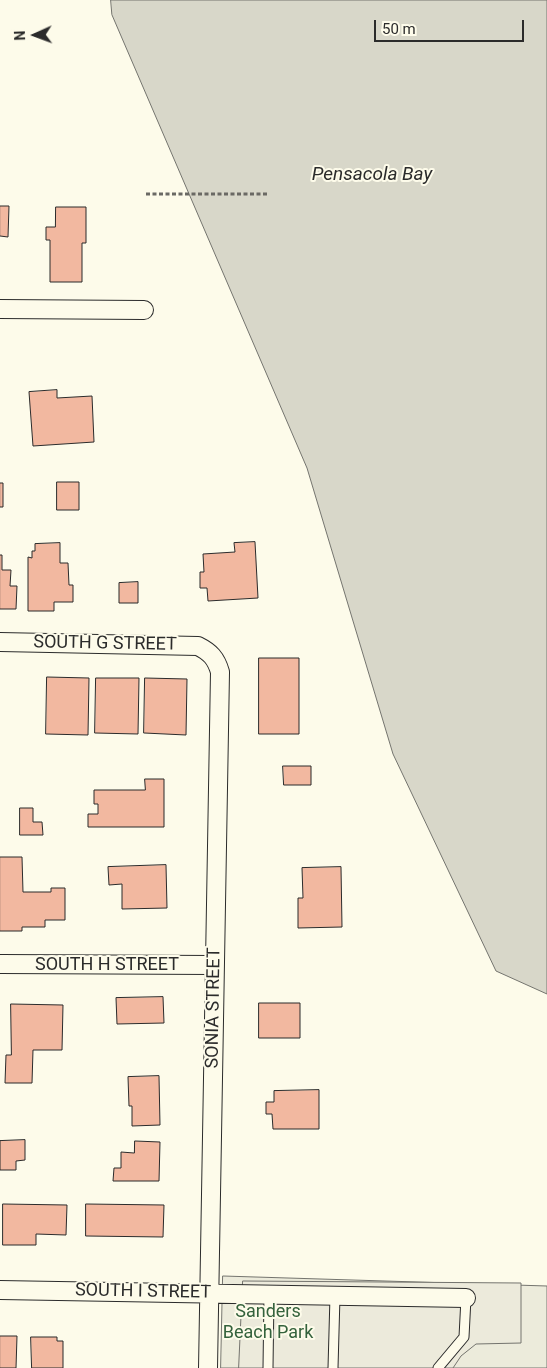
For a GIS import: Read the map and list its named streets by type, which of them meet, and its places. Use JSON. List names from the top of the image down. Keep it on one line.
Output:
{"streets":{"street":["SOUTH G STREET","SOUTH H STREET","SONIA STREET","SOUTH I STREET"]},"crossings":[["SOUTH G STREET","SONIA STREET"],["SOUTH H STREET","SONIA STREET"],["SONIA STREET","SOUTH I STREET"]],"water":["Pensacola Bay"],"parks":["Sanders Beach Park"],"scale_bar":"50 m","north":"left"}
